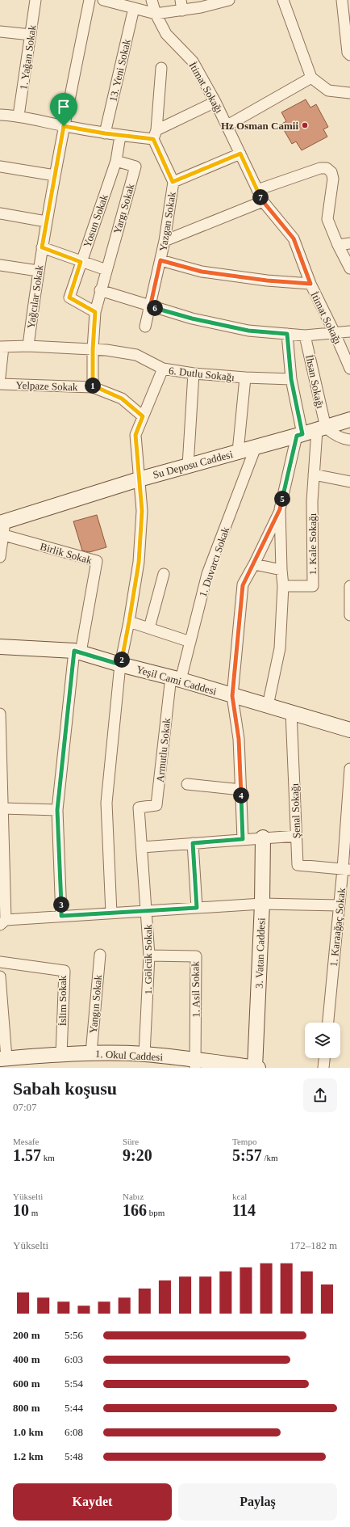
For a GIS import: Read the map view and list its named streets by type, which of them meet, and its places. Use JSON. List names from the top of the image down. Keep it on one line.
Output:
{"streets":{"main road":["Su Deposu Caddesi","Yeşil Cami Caddesi","3. Vatan Caddesi","1. Okul Caddesi"],"street":["1. Yağan Sokak","13. Yeni Sokak","İtimat Sokağı","Yargı Sokak","Yosun Sokak","Yazgan Sokak","Yağcılar Sokak","6. Dutlu Sokağı","İhsan Sokağı","Yelpaze Sokak","1. Kale Sokağı","Birlik Sokak","1. Duvarcı Sokak","Armutlu Sokak","Şenal Sokağı","1. Karaağaç Sokak","1. Gölcük Sokak","1. Asil Sokak","İslim Sokak","Yangın Sokak"]},"crossings":[["Yargı Sokak","Yosun Sokak"],["Yağcılar Sokak","6. Dutlu Sokağı"],["İhsan Sokağı","Su Deposu Caddesi"],["İhsan Sokağı","1. Kale Sokağı"],["Su Deposu Caddesi","1. Kale Sokağı"],["Su Deposu Caddesi","Birlik Sokak"],["Su Deposu Caddesi","1. Duvarcı Sokak"],["Birlik Sokak","Yeşil Cami Caddesi"],["1. Duvarcı Sokak","Yeşil Cami Caddesi"],["1. Duvarcı Sokak","Armutlu Sokak"],["Yeşil Cami Caddesi","Armutlu Sokak"],["Yeşil Cami Caddesi","Şenal Sokağı"],["Armutlu Sokak","1. Gölcük Sokak"],["Şenal Sokağı","1. Karaağaç Sokak"],["3. Vatan Caddesi","1. Okul Caddesi"],["1. Gölcük Sokak","1. Asil Sokak"],["1. Gölcük Sokak","1. Okul Caddesi"],["1. Asil Sokak","1. Okul Caddesi"],["İslim Sokak","1. Okul Caddesi"],["Yangın Sokak","1. Okul Caddesi"]],"places":["Hz Osman Camii"],"page":{"pins":["7","6","1","5","2","4","3"],"heading":["Sabah koşusu","07:07"],"stats":[["Mesafe","1.57 km"],["Süre","9:20"],["Tempo","5:57 /km"],["Yükselti","10 m"],["Nabız","166 bpm"],["kcal","114"]],"chart":["Yükselti","172–182 m"],"list":[{"name":"200 m","note":"5:56"},{"name":"400 m","note":"6:03"},{"name":"600 m","note":"5:54"},{"name":"800 m","note":"5:44"},{"name":"1.0 km","note":"6:08"},{"name":"1.2 km","note":"5:48"}],"buttons":["Kaydet","Paylaş"]}}
